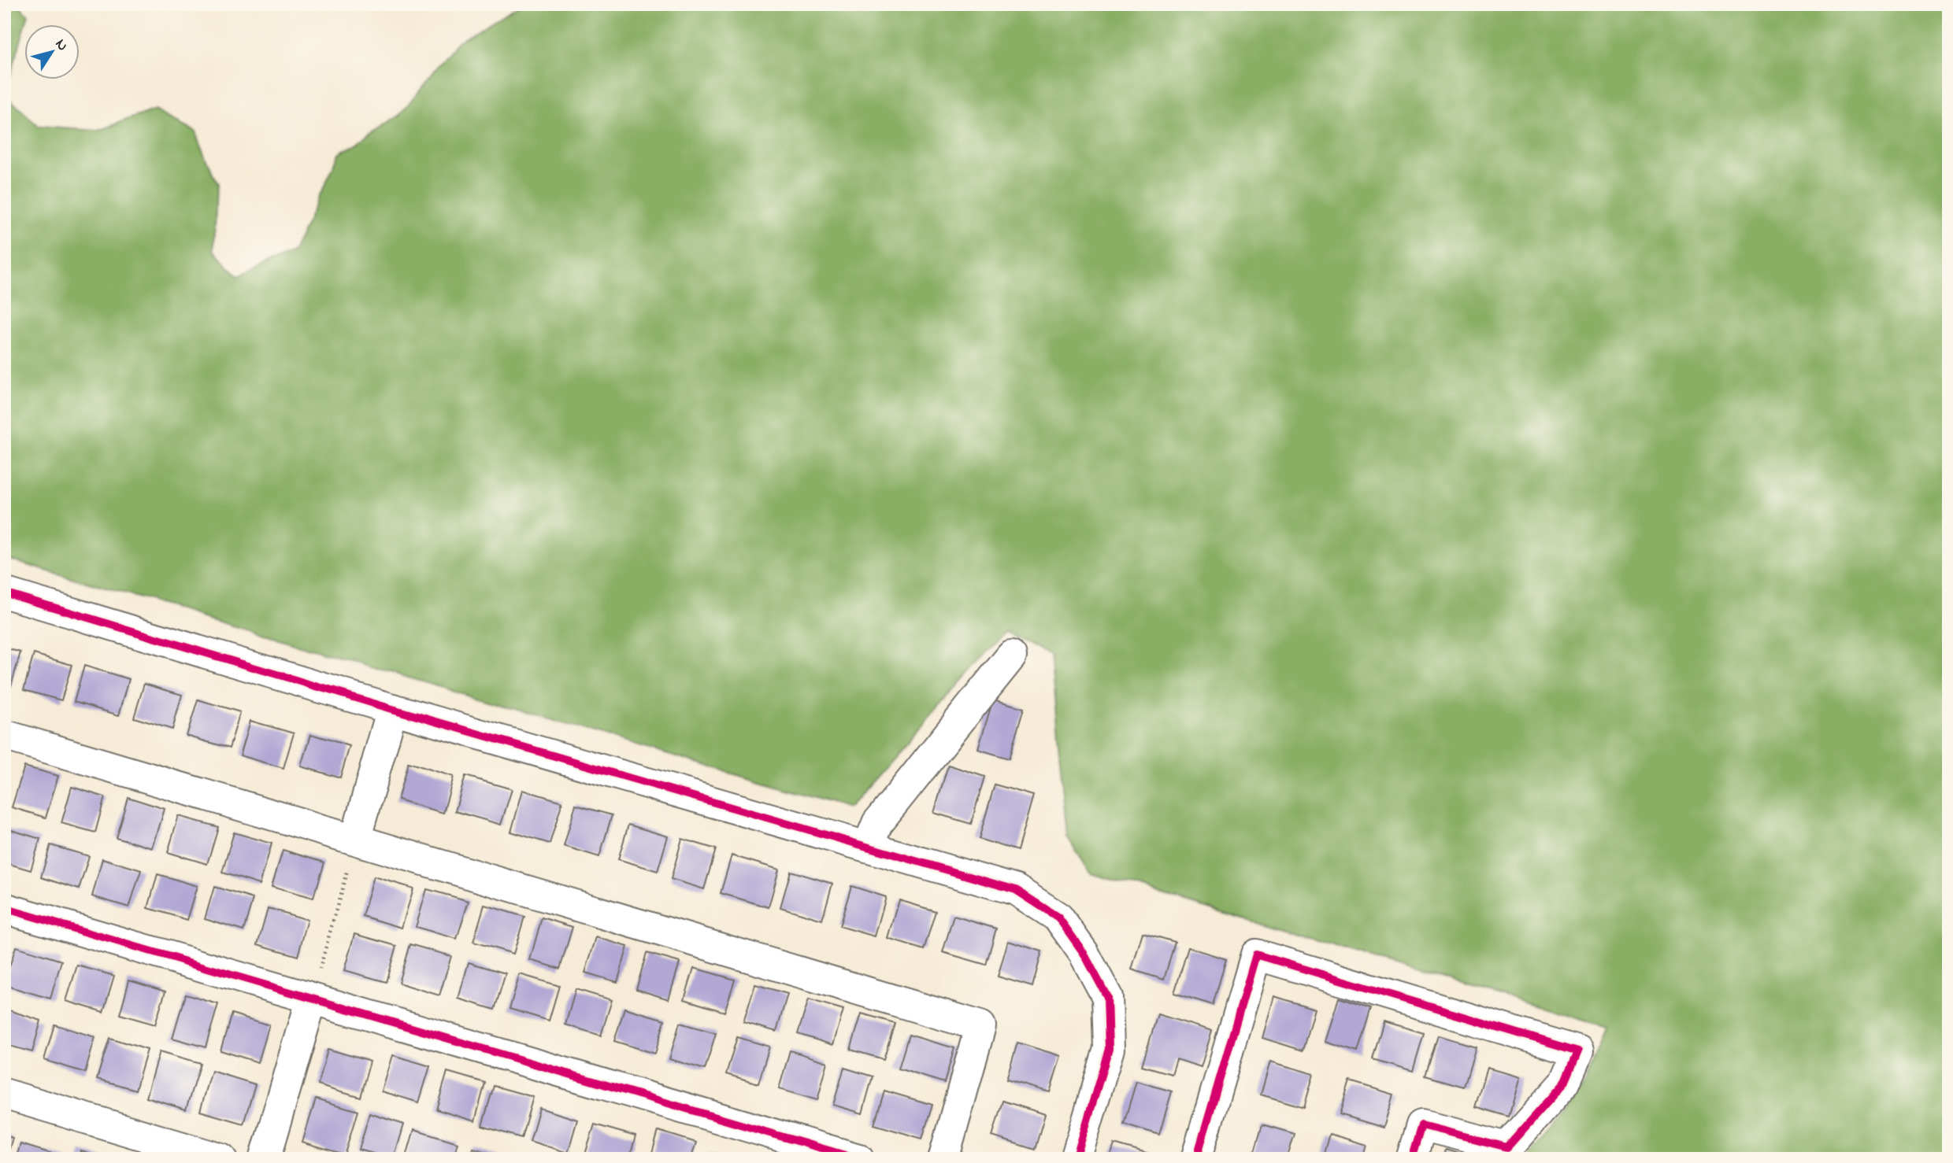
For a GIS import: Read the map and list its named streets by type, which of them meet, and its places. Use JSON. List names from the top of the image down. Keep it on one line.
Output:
{"north":"top right"}
